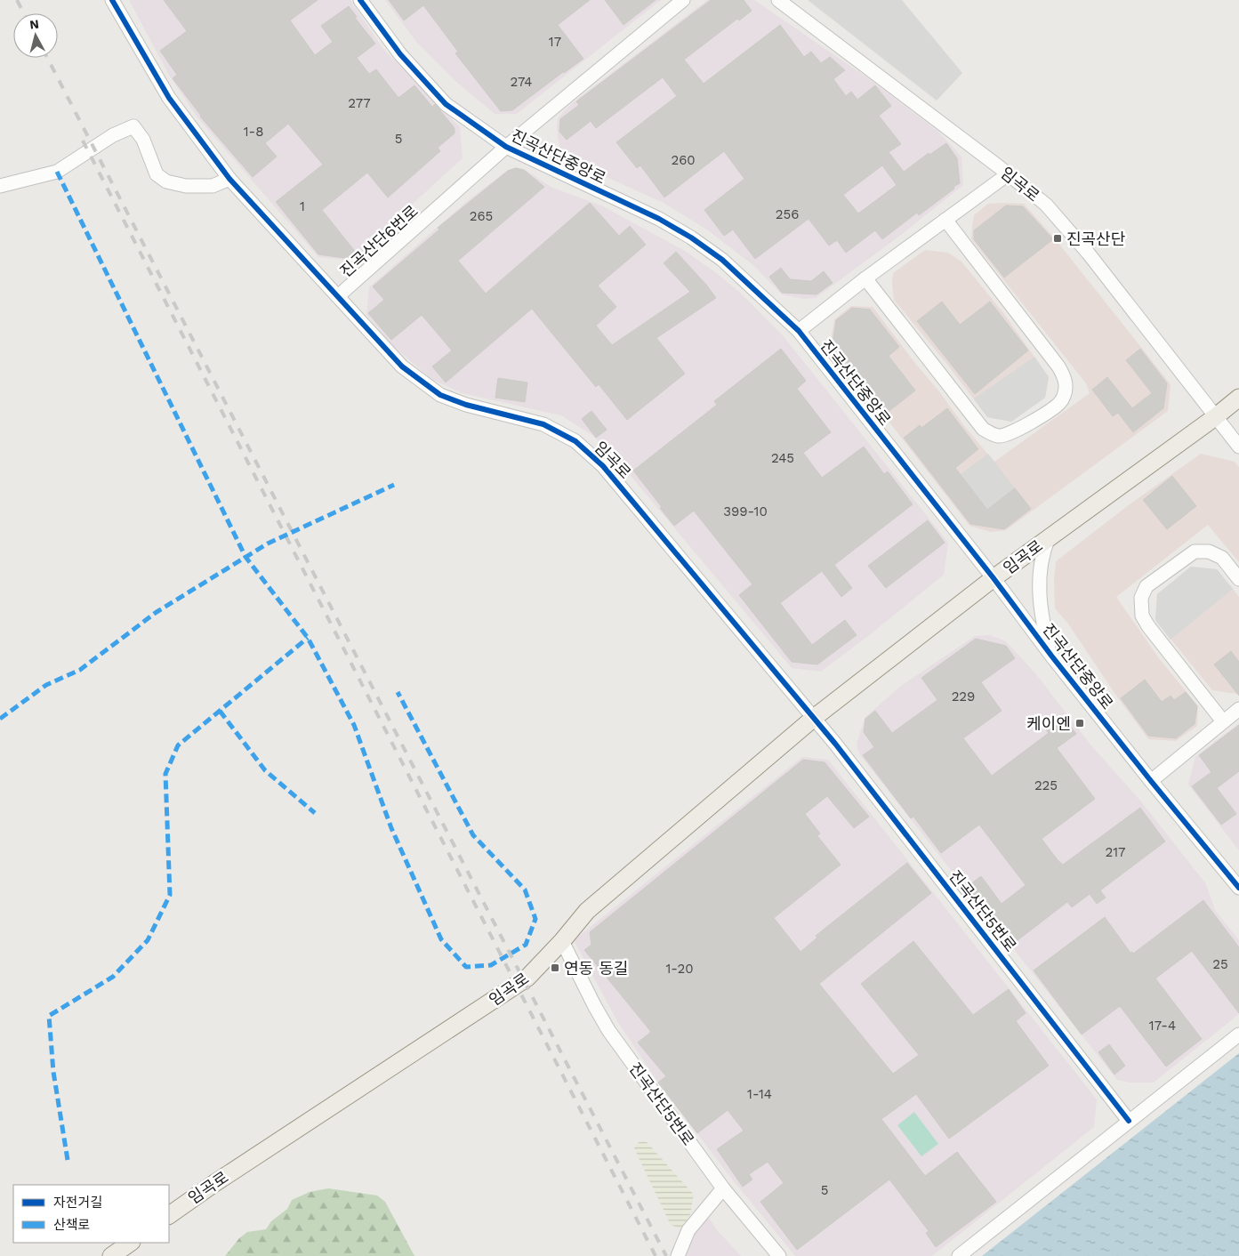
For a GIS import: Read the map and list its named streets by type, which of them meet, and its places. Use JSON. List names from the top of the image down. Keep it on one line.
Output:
{"streets":{"main road":["임곡로"],"street":["진곡산단중앙로","진곡산단6번로","진곡산단5번로"]},"crossings":[["진곡산단중앙로","임곡로"],["진곡산단중앙로","진곡산단6번로"],["임곡로","진곡산단6번로"],["임곡로","진곡산단5번로"]],"places":{"transit":["진곡산단","케이엔","연동 동길"]},"house_numbers":["17","274","277","1-8","5","260","1","256","265","245","399-10","229","225","217","25","1-20","17-4","1-14","5"],"legend":["자전거길","산책로"],"north":"top"}
